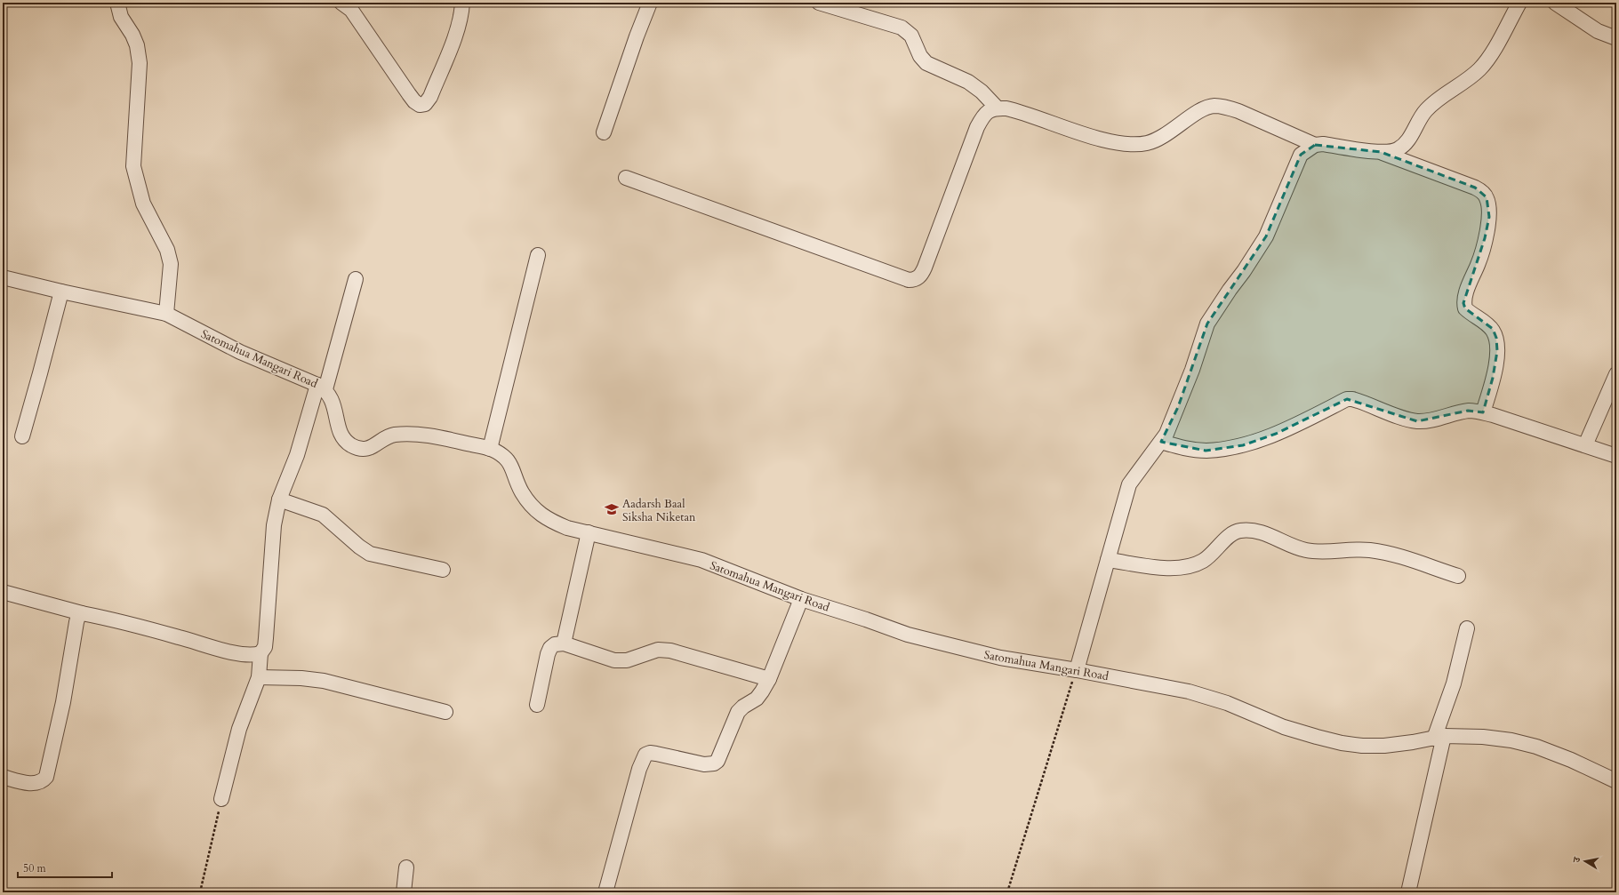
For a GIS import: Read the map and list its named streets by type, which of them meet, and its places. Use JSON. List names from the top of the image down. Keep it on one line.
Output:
{"streets":{"street":["Satomahua Mangari Road"]},"places":{"school or university":["Aadarsh Baal Siksha Niketan"]},"scale_bar":"50 m","north":"left"}
